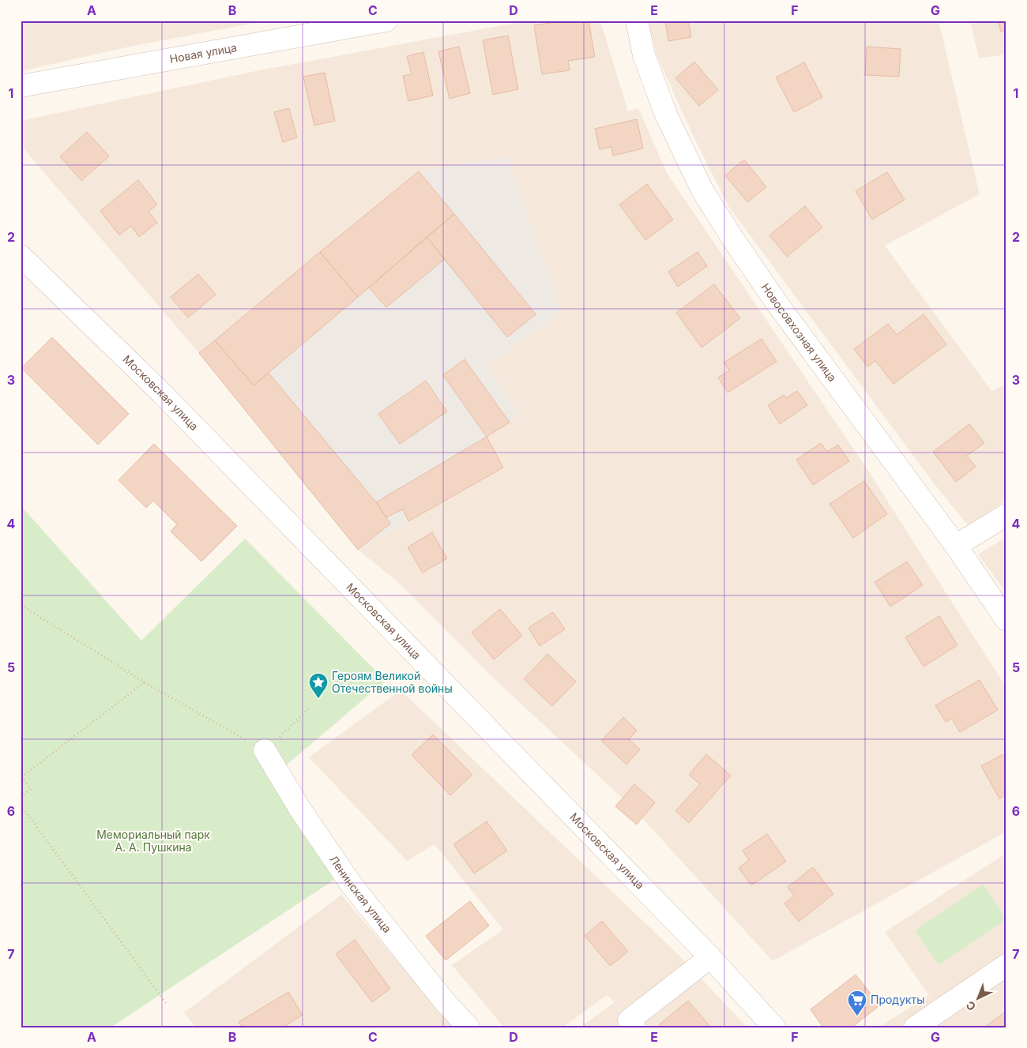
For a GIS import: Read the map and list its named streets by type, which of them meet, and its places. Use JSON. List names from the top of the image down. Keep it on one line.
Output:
{"streets":{"street":["Новая улица","Новосовхозная улица","Московская улица","Ленинская улица"]},"parks":["Мемориальный парк А. А. Пушкина"],"places":{"place":["Героям Великой Отечественной войны"],"supermarket":["Продукты"]},"north":"bottom left","grid":{"columns":["A","B","C","D","E","F","G"],"rows":["1","2","3","4","5","6","7"]}}
